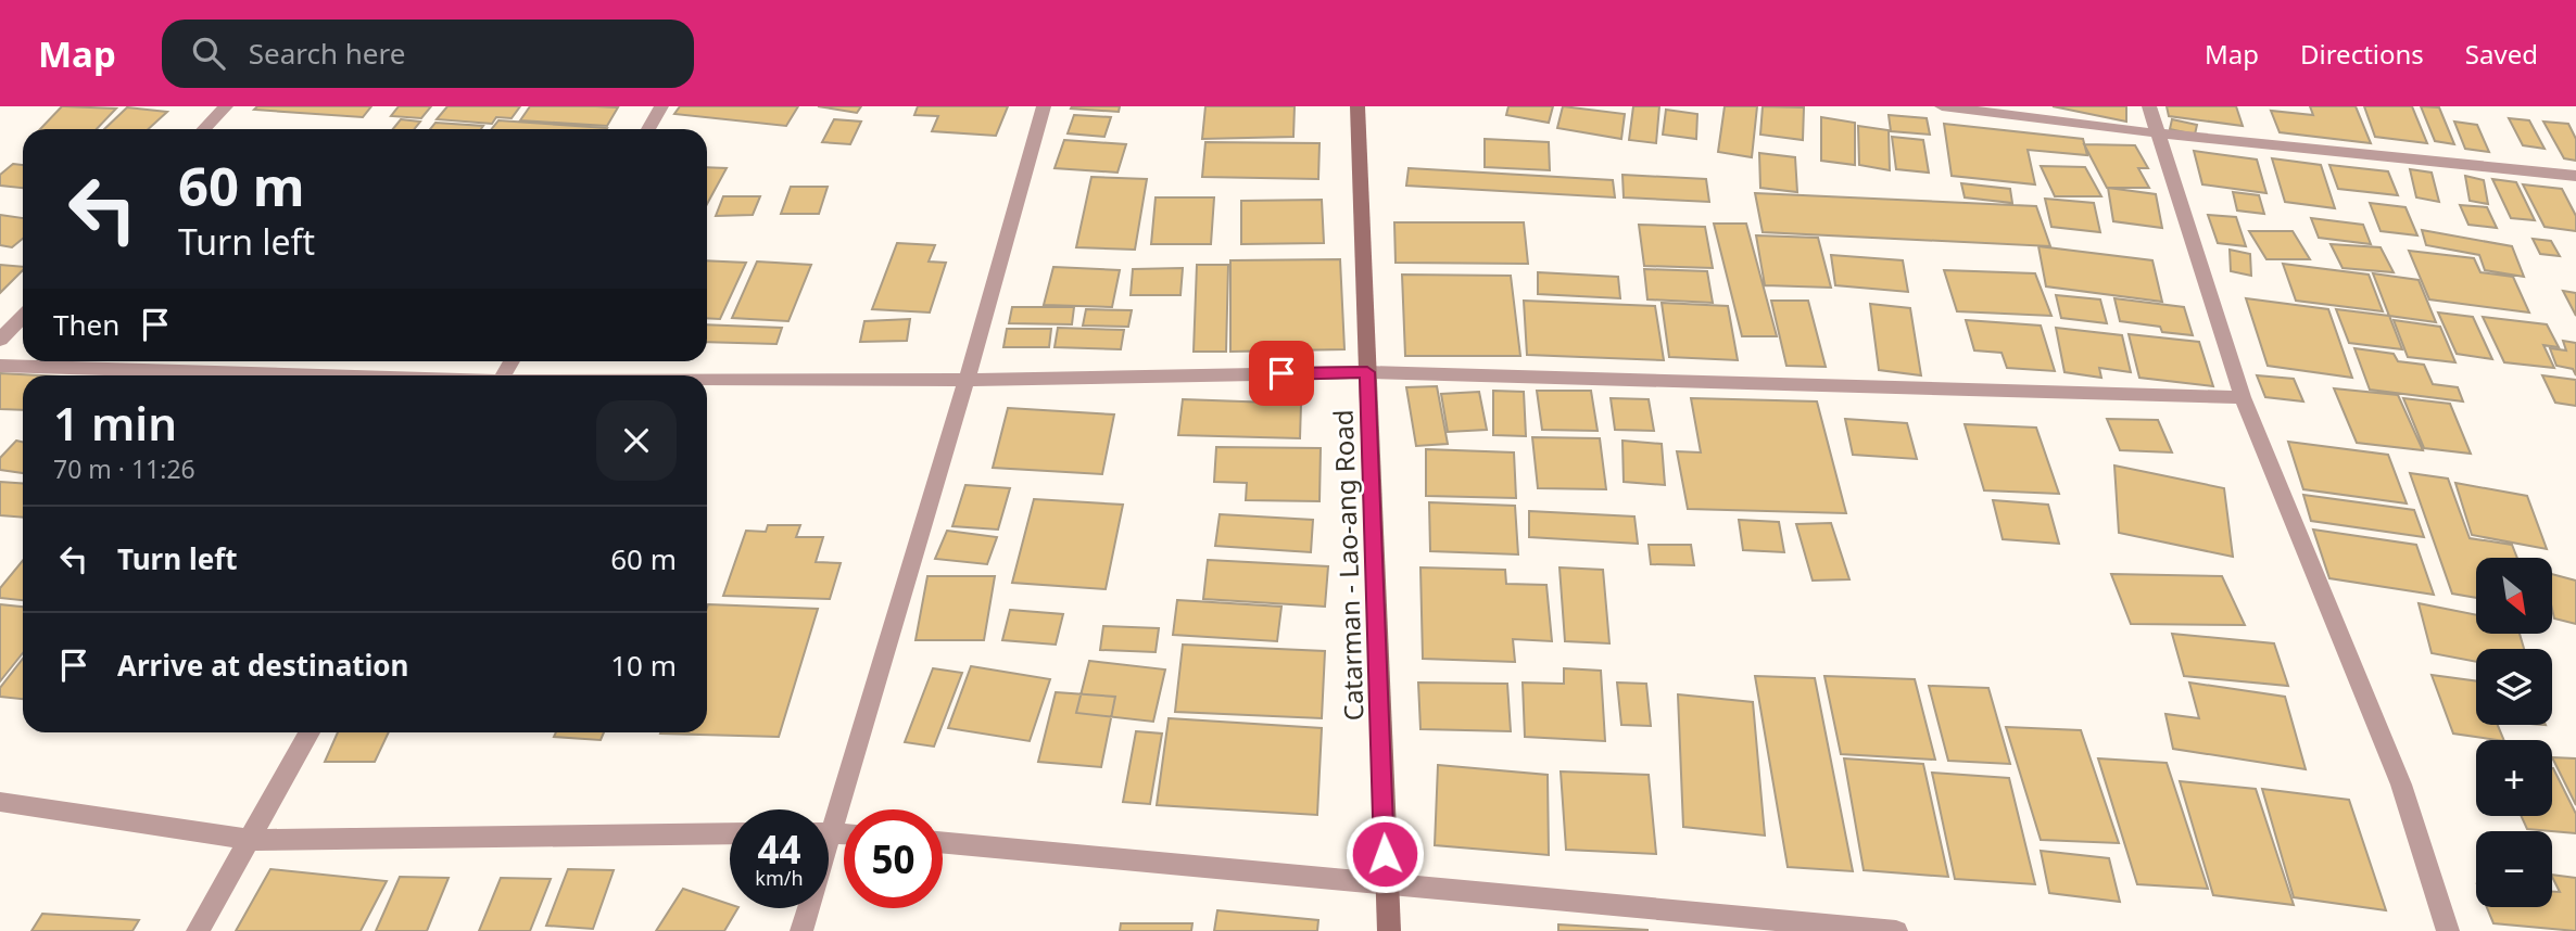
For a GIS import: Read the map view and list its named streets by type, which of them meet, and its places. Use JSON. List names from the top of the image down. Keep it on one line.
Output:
{"streets":{"main road":["Catarman - Lao-ang Road"]},"north":"bottom right","page":{"header":"Map","search":"Search here","nav":["Map","Directions","Saved"],"turn":["60 m","Turn left"],"then":"Then","heading":["1 min","70 m · 11:26"],"list":[{"name":"Turn left","value":"60 m"},{"name":"Arrive at destination","value":"10 m"}],"map_buttons":["+","−"],"speed":"44 km/h","limit":"50"}}
